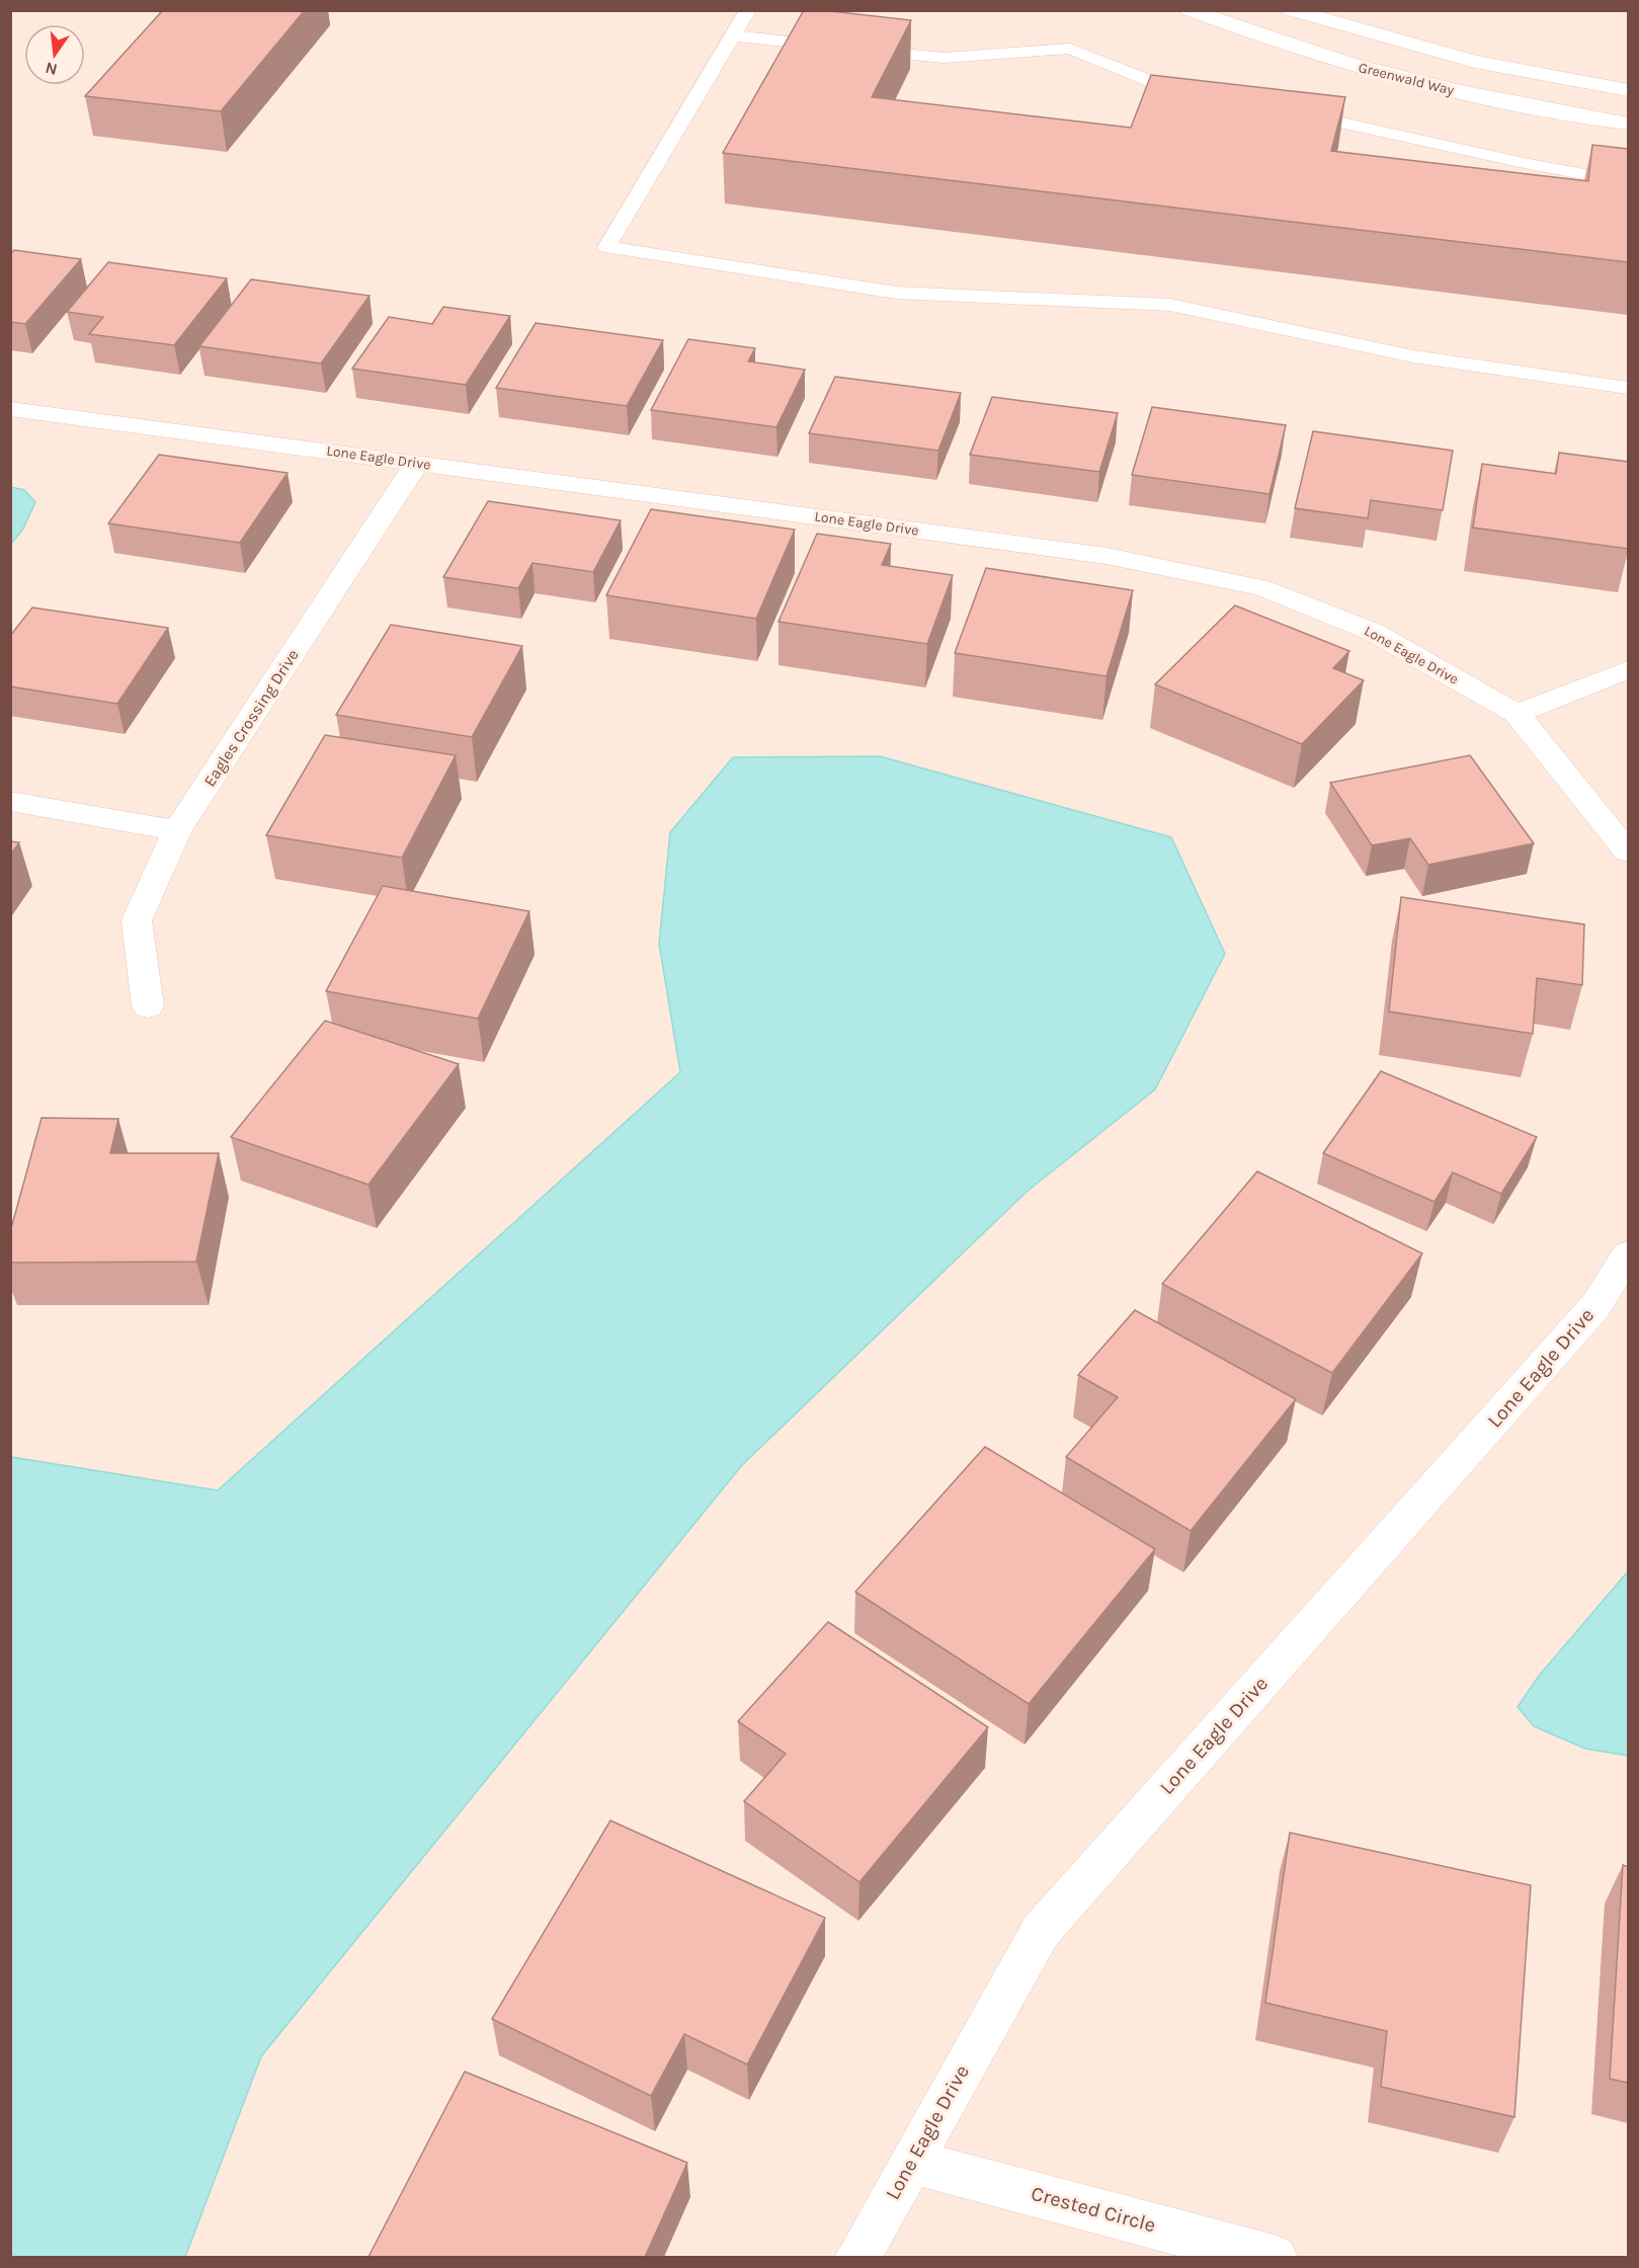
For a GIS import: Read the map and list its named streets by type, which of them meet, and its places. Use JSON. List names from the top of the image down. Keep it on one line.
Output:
{"streets":{"street":["Greenwald Way","Lone Eagle Drive","Eagles Crossing Drive","Crested Circle"]},"crossings":[["Lone Eagle Drive","Eagles Crossing Drive"],["Lone Eagle Drive","Crested Circle"]],"north":"bottom"}
